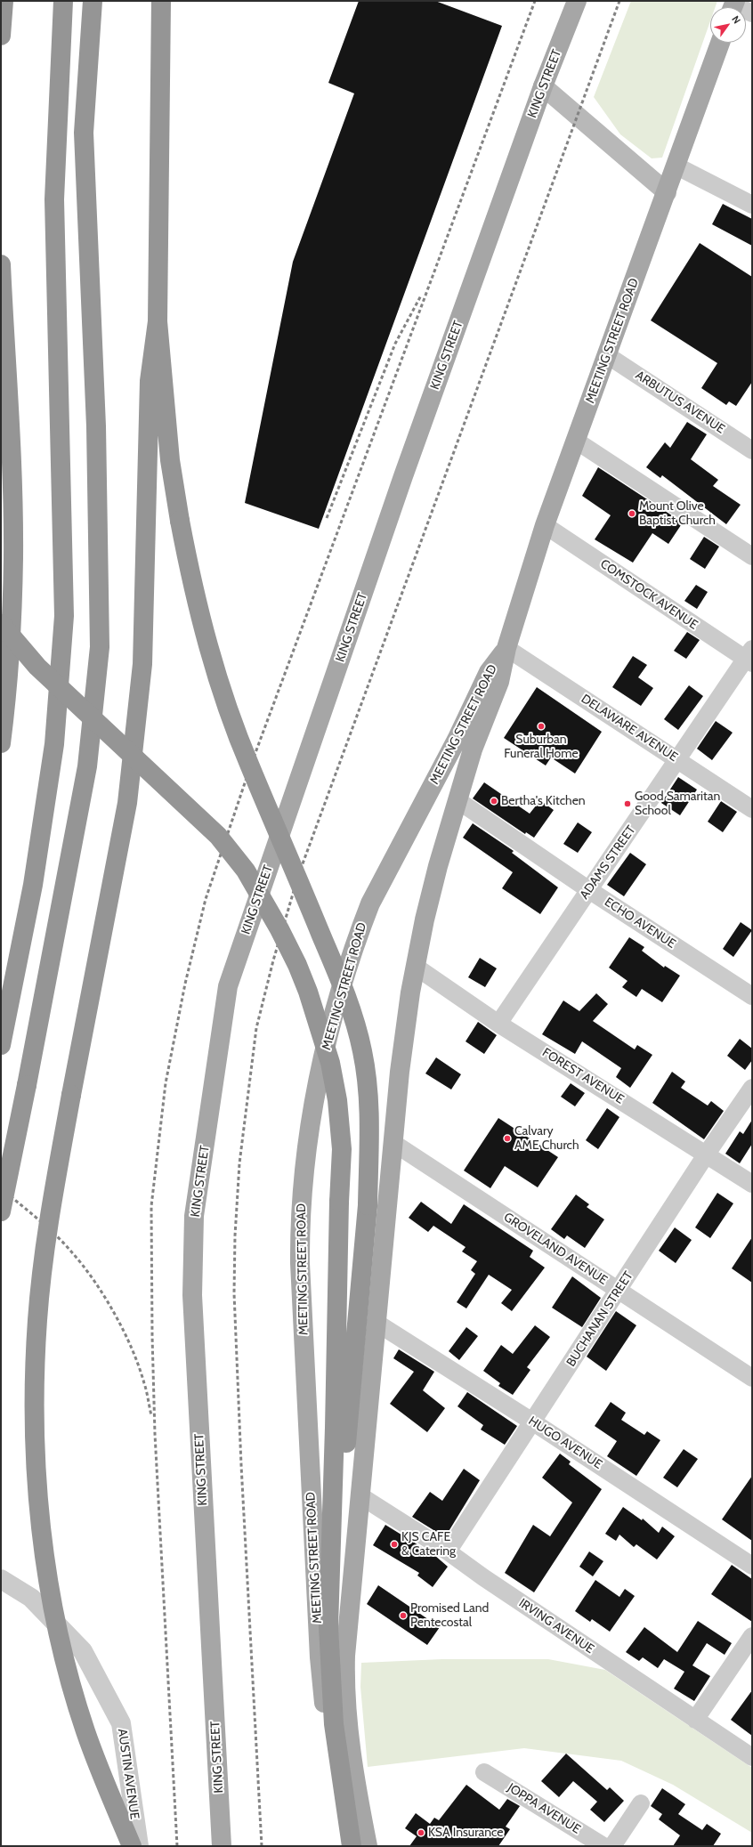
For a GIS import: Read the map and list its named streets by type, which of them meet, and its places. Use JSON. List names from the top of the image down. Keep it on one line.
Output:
{"streets":{"main road":["KING STREET","MEETING STREET ROAD"],"street":["ARBUTUS AVENUE","COMSTOCK AVENUE","DELAWARE AVENUE","ADAMS STREET","ECHO AVENUE","FOREST AVENUE","GROVELAND AVENUE","BUCHANAN STREET","HUGO AVENUE","IRVING AVENUE","AUSTIN AVENUE","JOPPA AVENUE"]},"crossings":[["MEETING STREET ROAD","ARBUTUS AVENUE"],["MEETING STREET ROAD","COMSTOCK AVENUE"],["MEETING STREET ROAD","DELAWARE AVENUE"],["MEETING STREET ROAD","ECHO AVENUE"],["MEETING STREET ROAD","FOREST AVENUE"],["MEETING STREET ROAD","GROVELAND AVENUE"],["MEETING STREET ROAD","HUGO AVENUE"],["MEETING STREET ROAD","IRVING AVENUE"],["COMSTOCK AVENUE","ADAMS STREET"],["DELAWARE AVENUE","ADAMS STREET"],["ADAMS STREET","ECHO AVENUE"],["ADAMS STREET","FOREST AVENUE"],["FOREST AVENUE","BUCHANAN STREET"],["GROVELAND AVENUE","BUCHANAN STREET"],["BUCHANAN STREET","HUGO AVENUE"],["BUCHANAN STREET","IRVING AVENUE"]],"places":["Mount Olive Baptist Church","Suburban Funeral Home","Bertha's Kitchen","Good Samaritan School","Calvary AME Church","KJS CAFE & Catering","Promised Land Pentecostal","KSA Insurance"],"north":"top right"}
